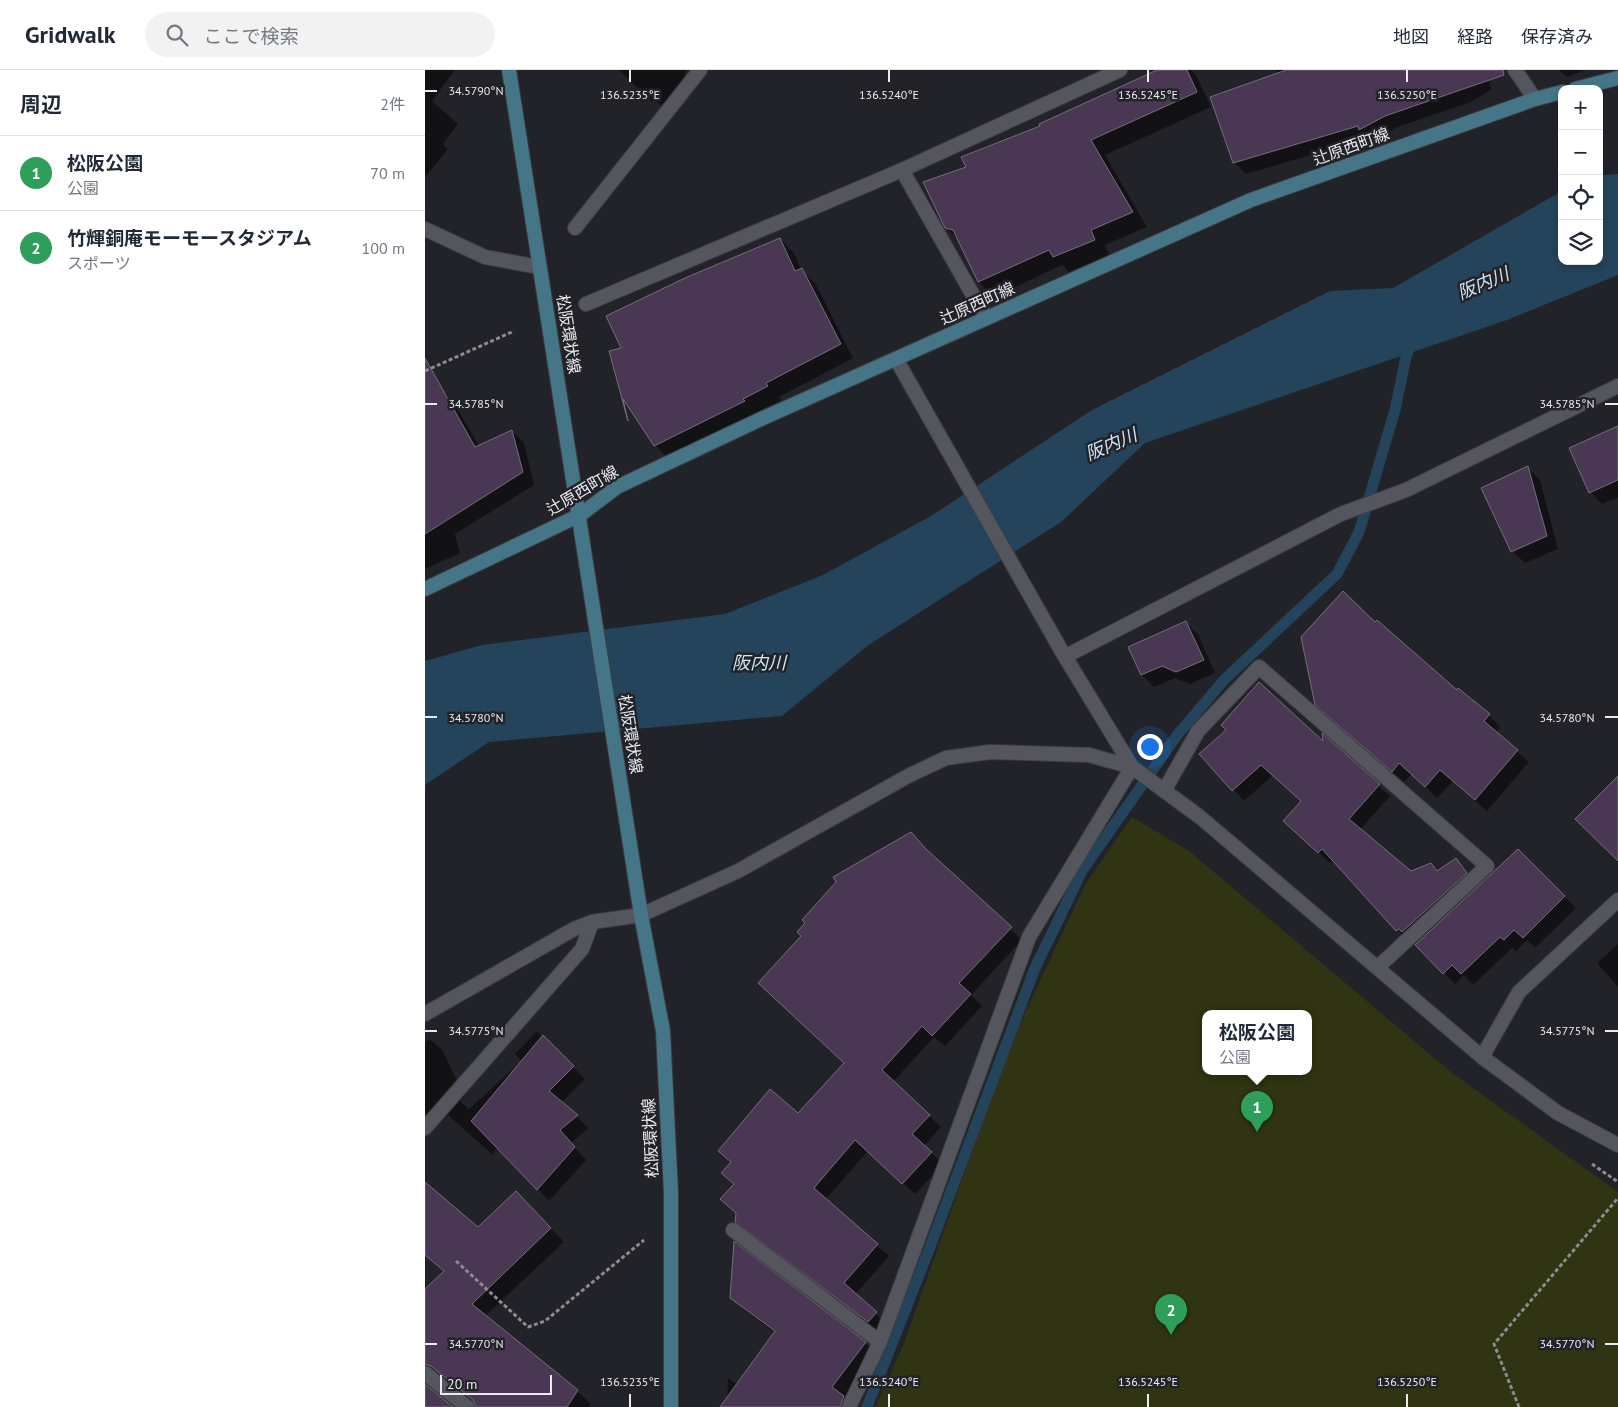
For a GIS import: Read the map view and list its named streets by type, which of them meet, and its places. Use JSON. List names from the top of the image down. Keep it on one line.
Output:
{"streets":{"main road":["辻原西町線","松阪環状線"]},"crossings":[["辻原西町線","松阪環状線"]],"water":["阪内川"],"scale_bar":"20 m","page":{"header":"Gridwalk","search":"ここで検索","nav":["地図","経路","保存済み"],"heading":["周辺","2件"],"map_buttons":["+","−"],"list":[{"mark":"1","name":"松阪公園","note":"公園","value":"70 m"},{"mark":"2","name":"竹輝銅庵モーモースタジアム","note":"スポーツ","value":"100 m"}],"popup":["松阪公園","公園"],"pins":["1","2"],"scale":"20 m"},"coordinates":["34.5790°N","136.5235°E","136.5240°E","136.5245°E","136.5250°E","34.5785°N","34.5780°N","34.5775°N","34.5770°N"]}
